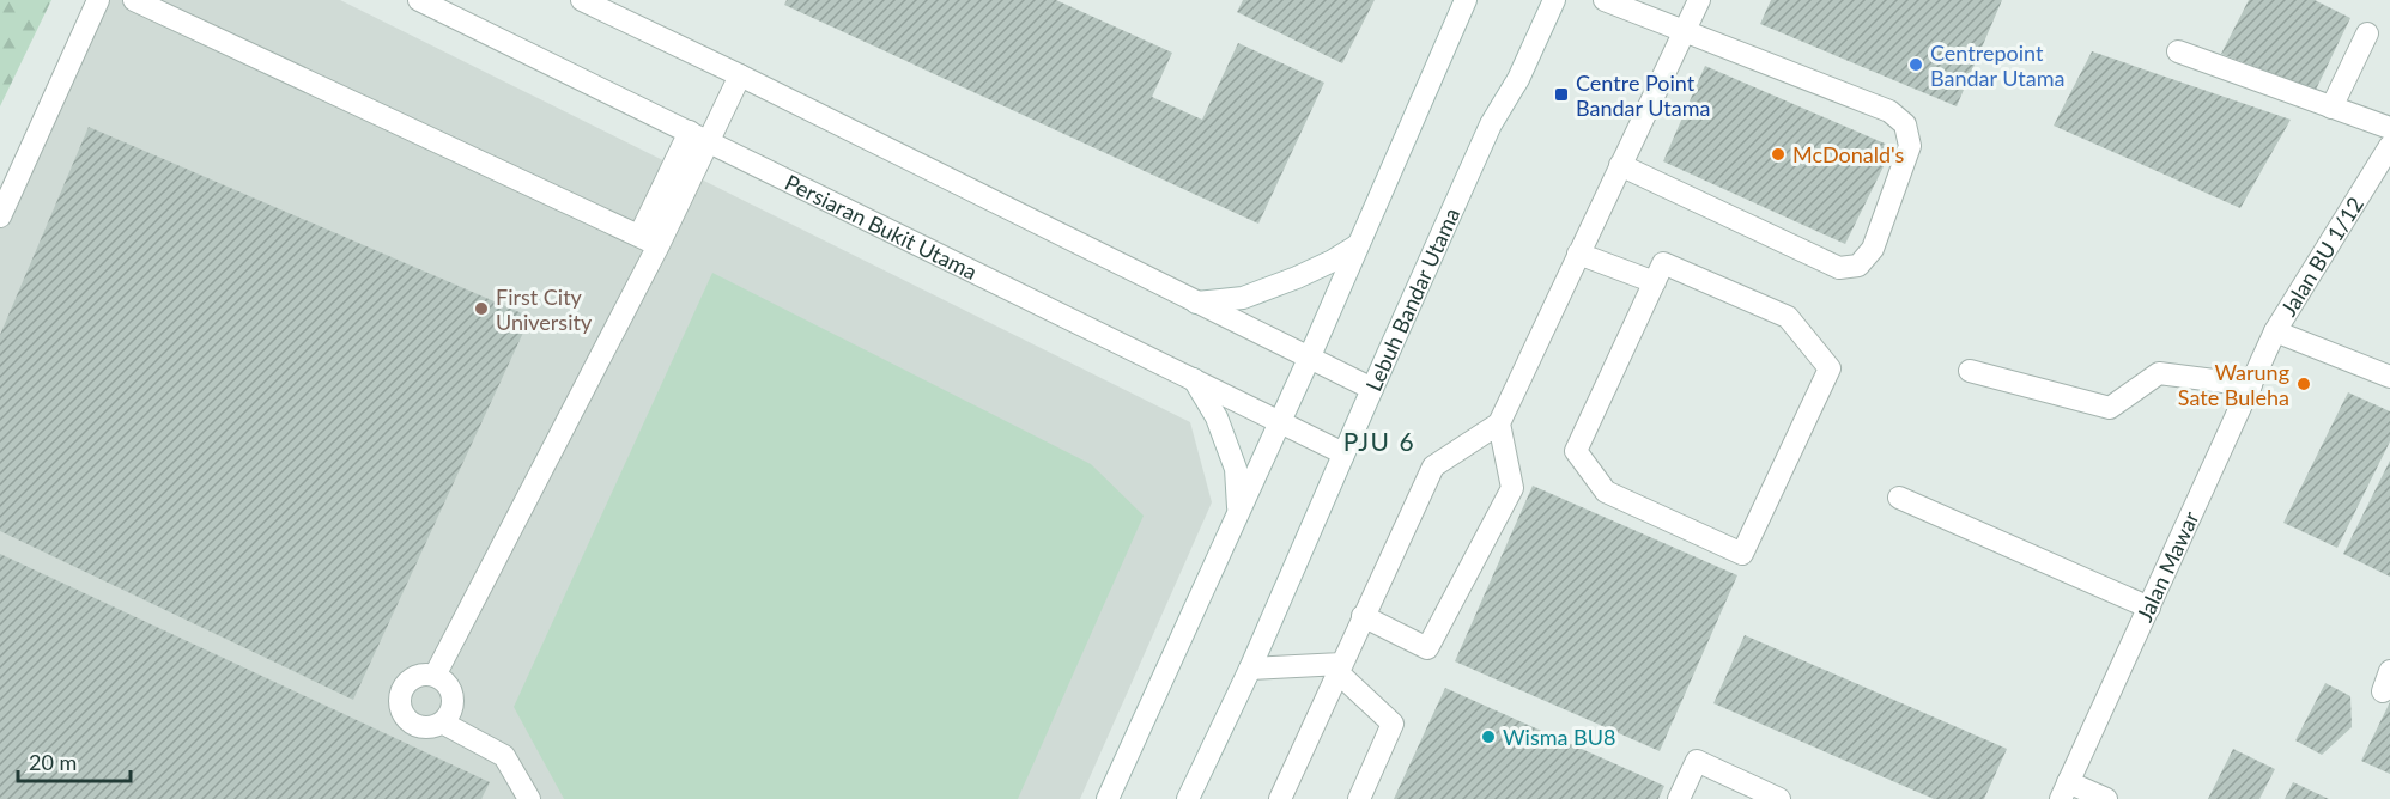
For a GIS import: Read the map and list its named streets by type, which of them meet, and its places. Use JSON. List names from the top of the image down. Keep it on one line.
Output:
{"streets":{"street":["Persiaran Bukit Utama","Jalan BU 1/12","Lebuh Bandar Utama","Jalan Mawar"]},"crossings":[["Persiaran Bukit Utama","Lebuh Bandar Utama"],["Jalan BU 1/12","Jalan Mawar"]],"districts":["PJU 6"],"places":{"other":["Centrepoint Bandar Utama","McDonald's","First City University","Warung Sate Buleha","Wisma BU8"],"transit":["Centre Point Bandar Utama"]},"scale_bar":"20 m"}
